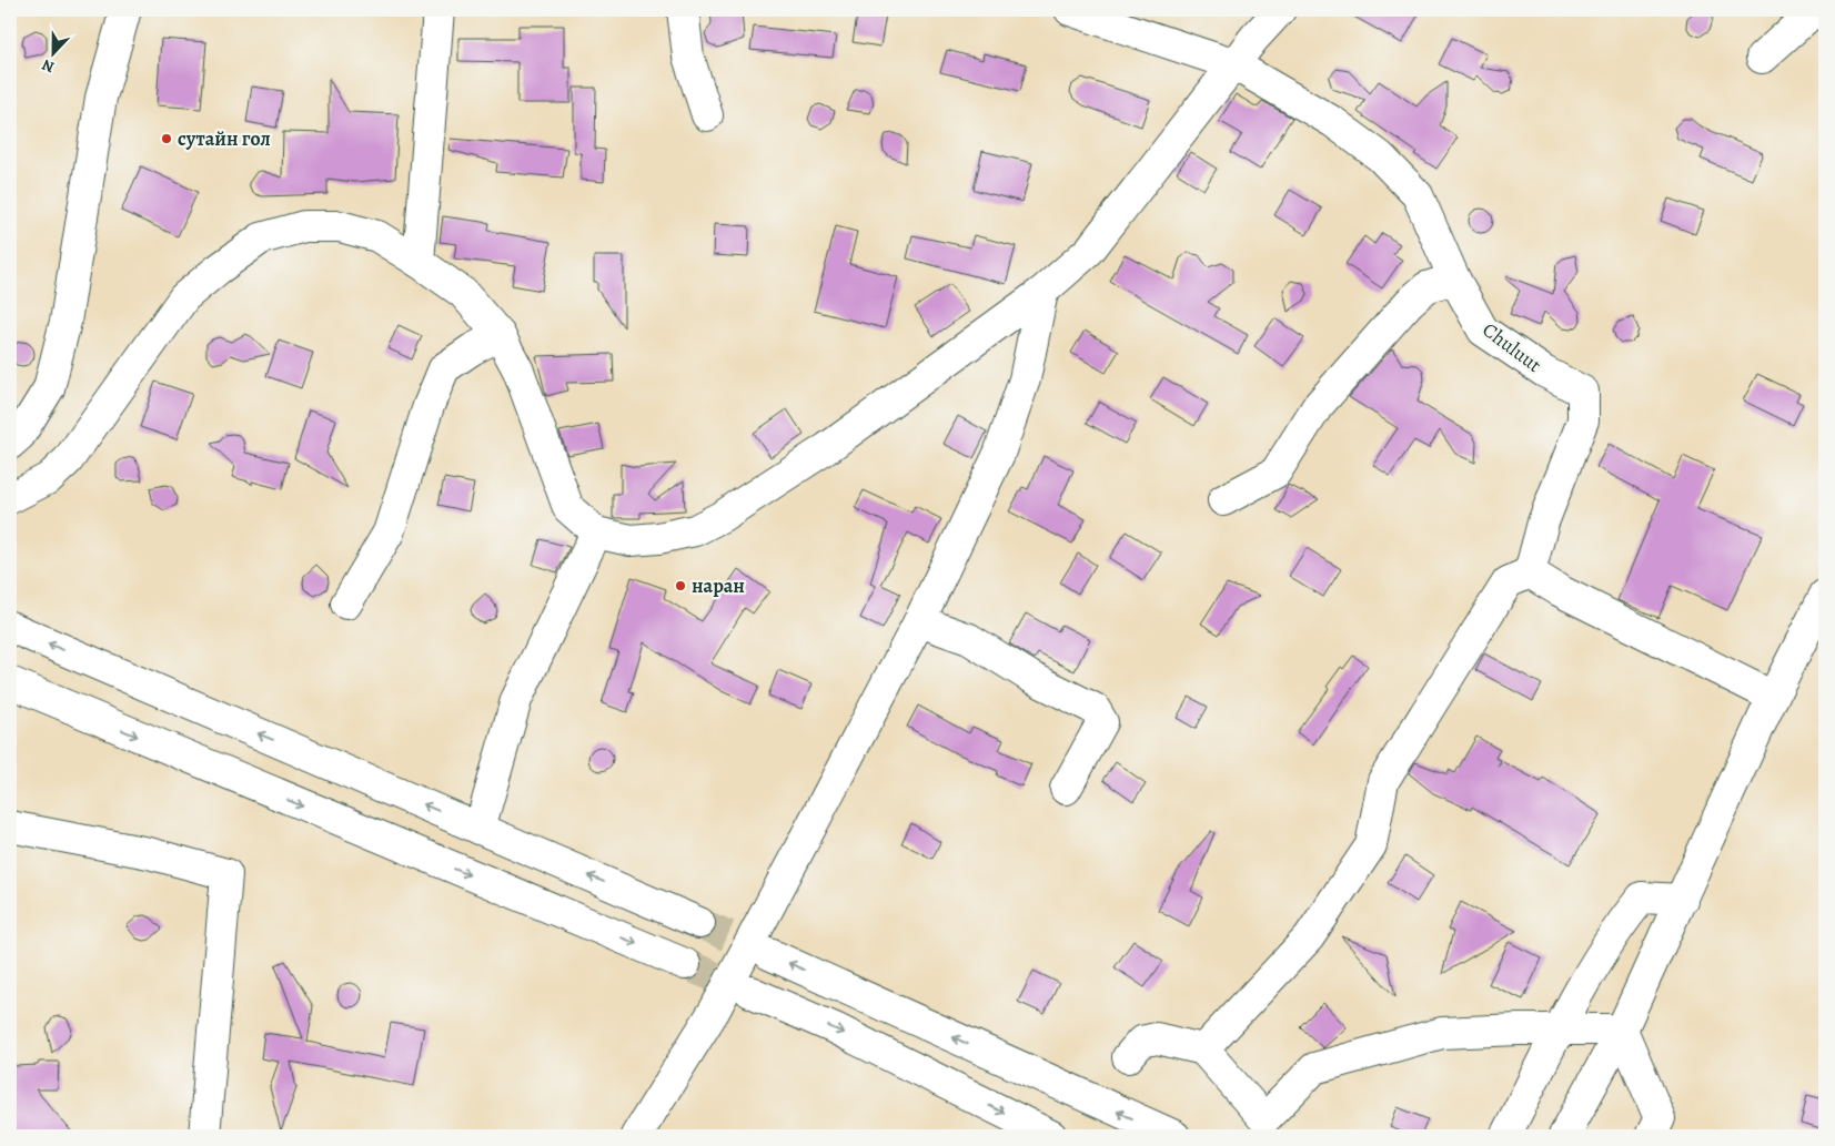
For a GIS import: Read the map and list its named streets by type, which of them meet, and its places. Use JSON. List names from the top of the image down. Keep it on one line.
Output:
{"streets":{"street":["Chuluut"]},"places":["сутайн гол","наран"],"north":"bottom"}
